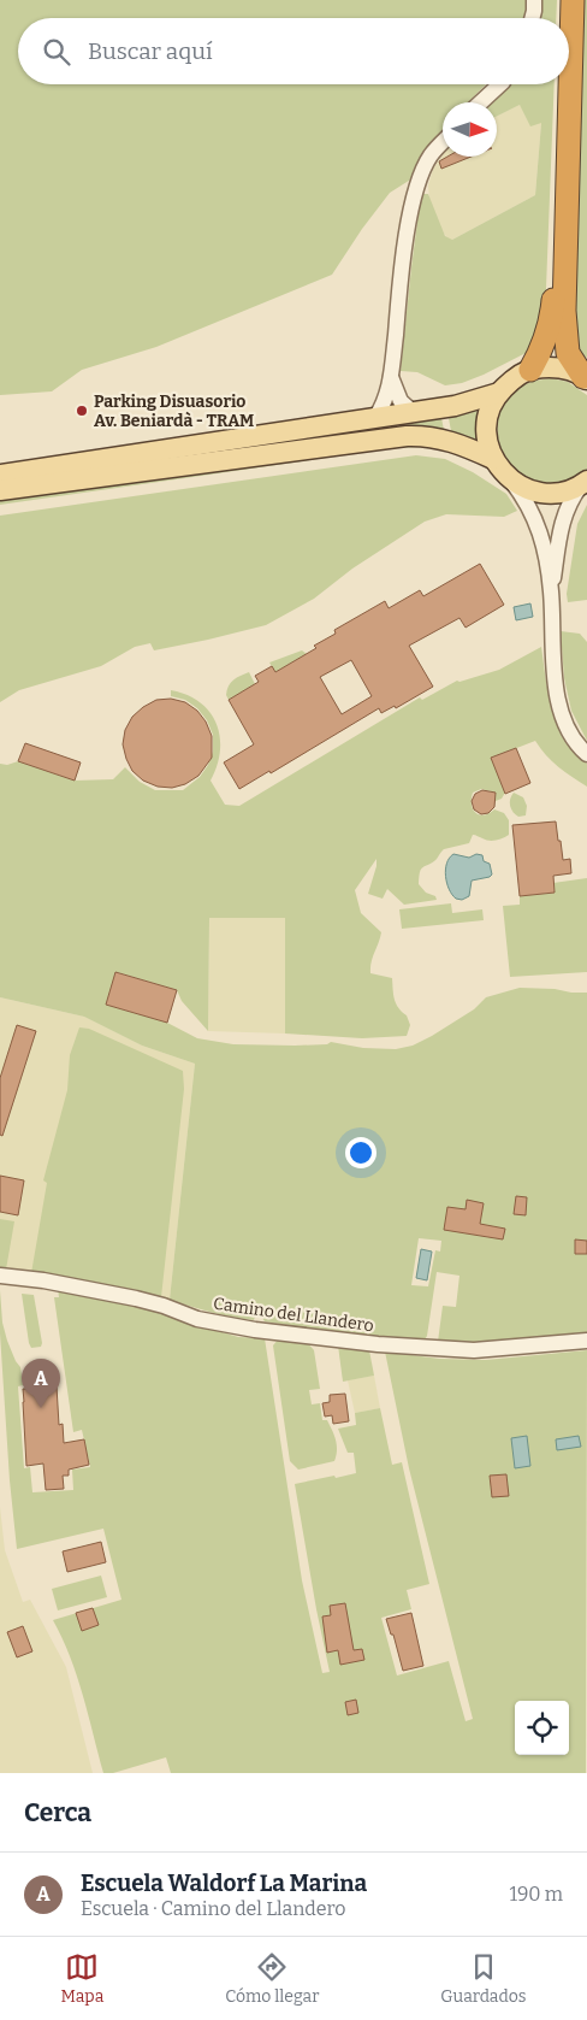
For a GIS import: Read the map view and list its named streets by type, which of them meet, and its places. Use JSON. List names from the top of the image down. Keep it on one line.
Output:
{"streets":{"street":["Camino del Llandero"]},"places":["Parking Disuasorio Av. Beniardà - TRAM"],"north":"right","page":{"search":"Buscar aquí","pins":"A","heading":"Cerca","list":[{"mark":"A","name":"Escuela Waldorf La Marina","note":"Escuela · Camino del Llandero","value":"190 m"}],"nav":["Mapa","Cómo llegar","Guardados"]}}
